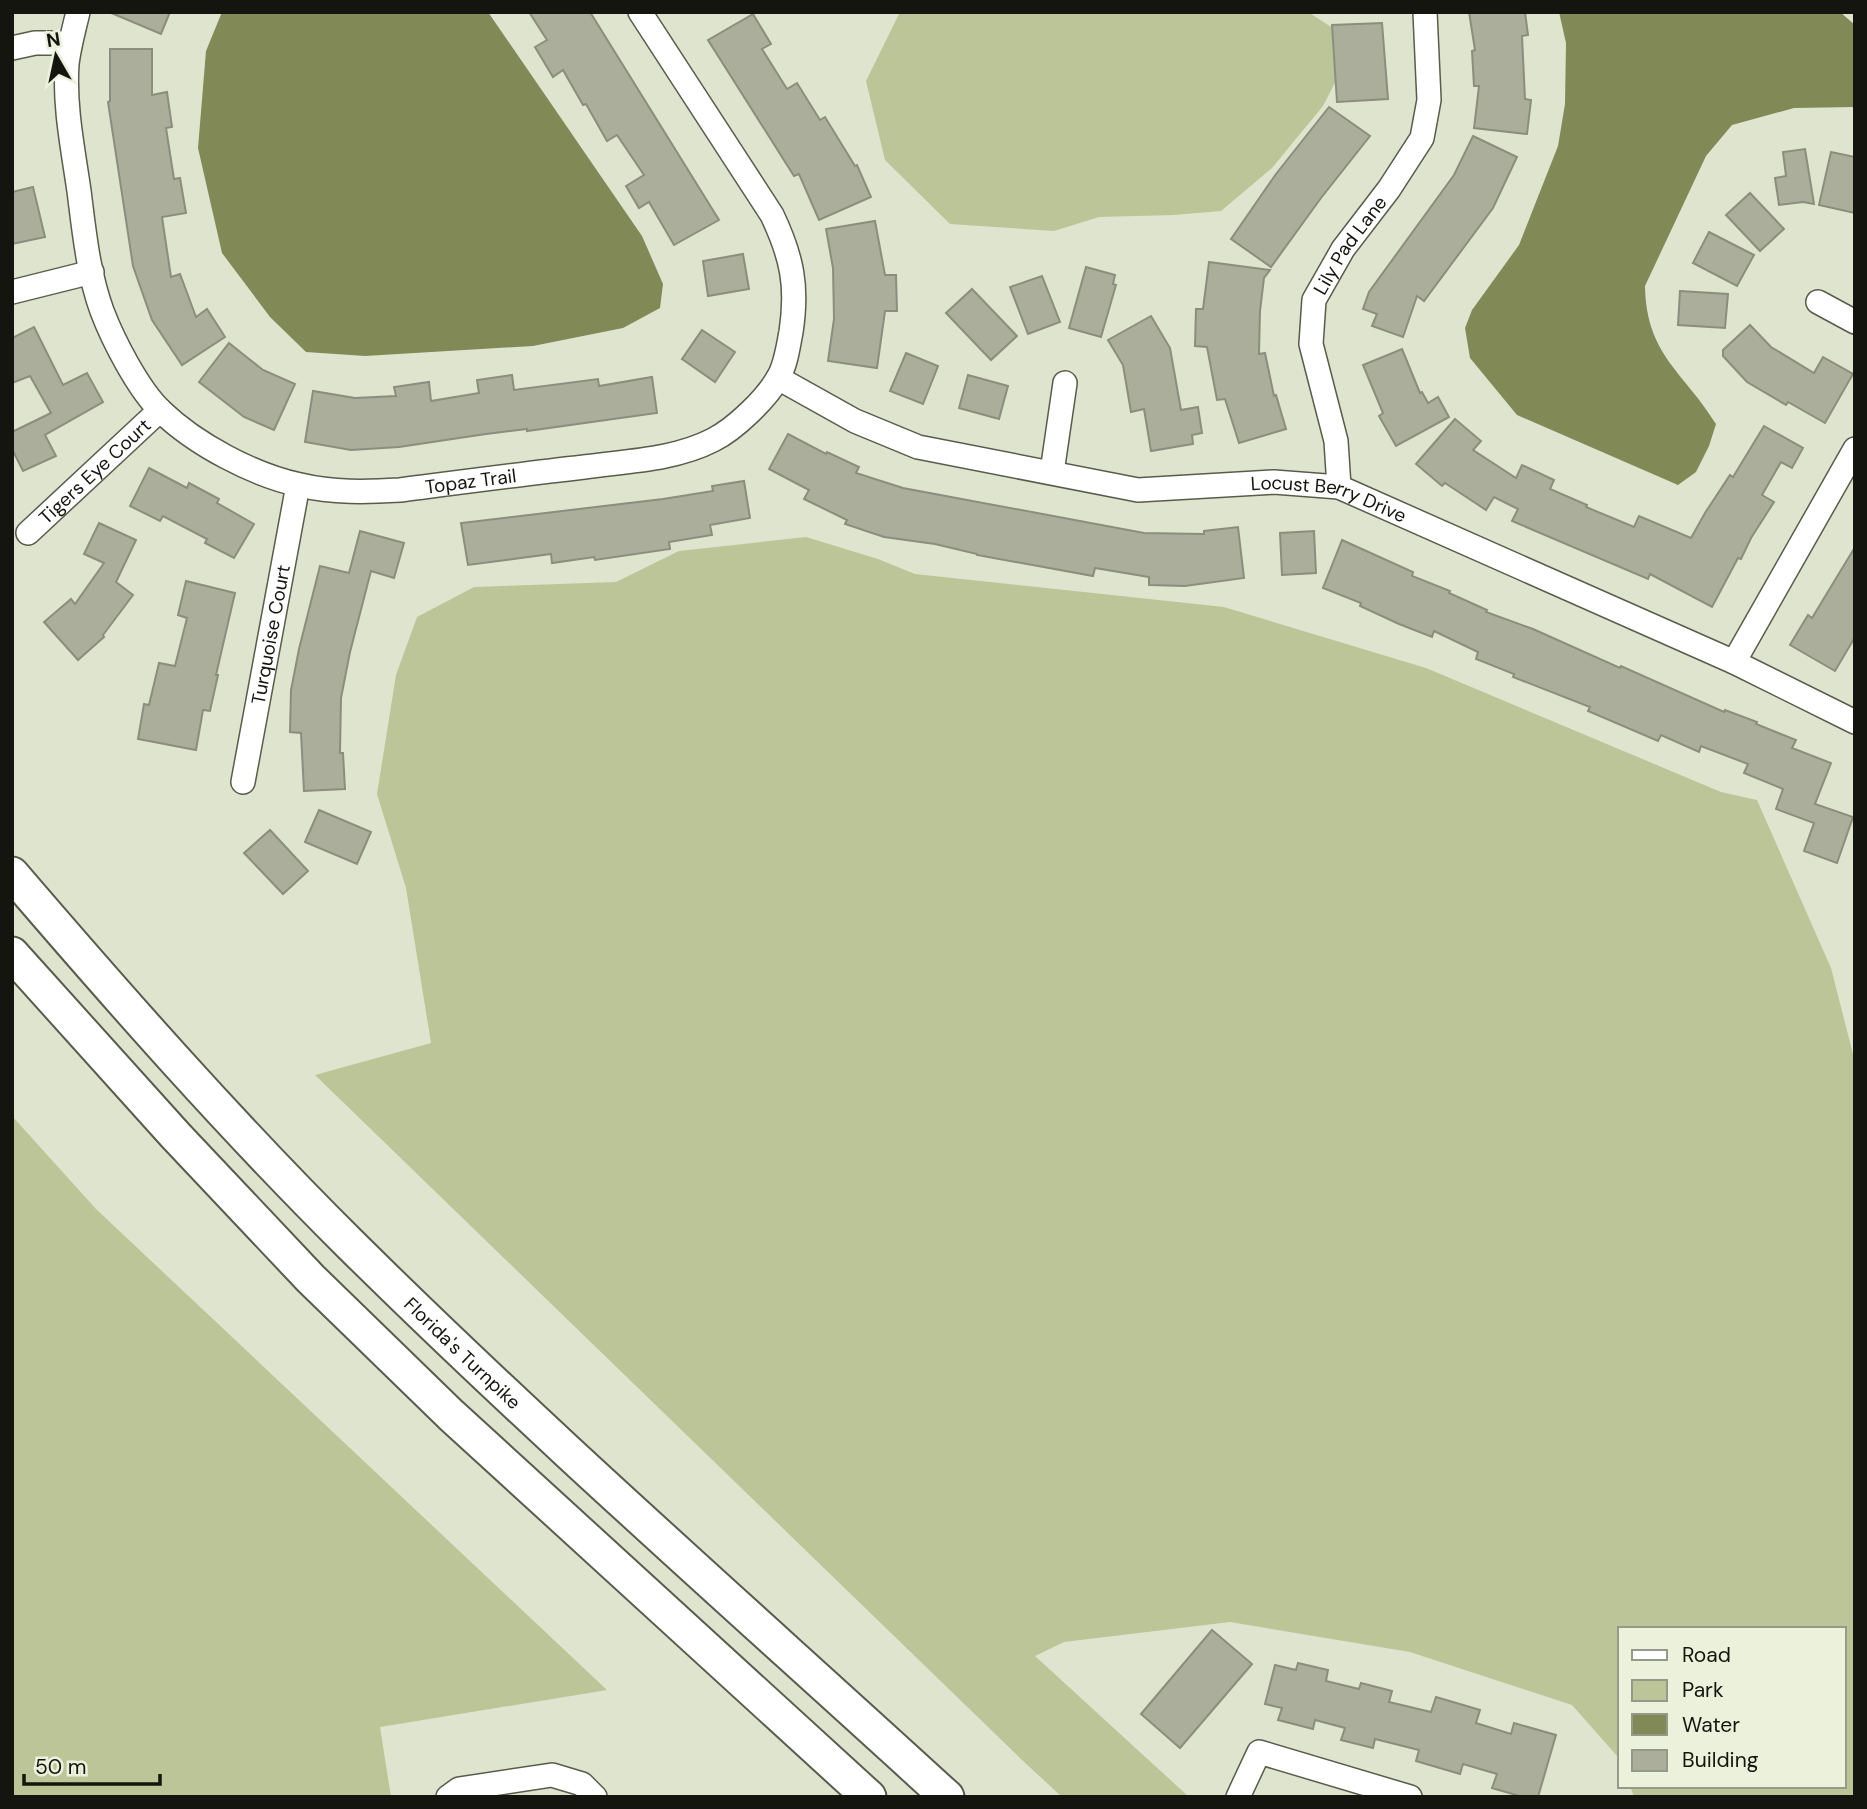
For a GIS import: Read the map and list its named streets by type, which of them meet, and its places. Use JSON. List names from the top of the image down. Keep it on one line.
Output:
{"streets":{"highway":["Florida's Turnpike"],"street":["Lily Pad Lane","Tigers Eye Court","Topaz Trail","Locust Berry Drive","Turquoise Court"]},"crossings":[["Lily Pad Lane","Locust Berry Drive"],["Tigers Eye Court","Topaz Trail"],["Topaz Trail","Locust Berry Drive"],["Topaz Trail","Turquoise Court"]],"legend":["Road","Park","Water","Building"],"scale_bar":"50 m","north":"top"}
